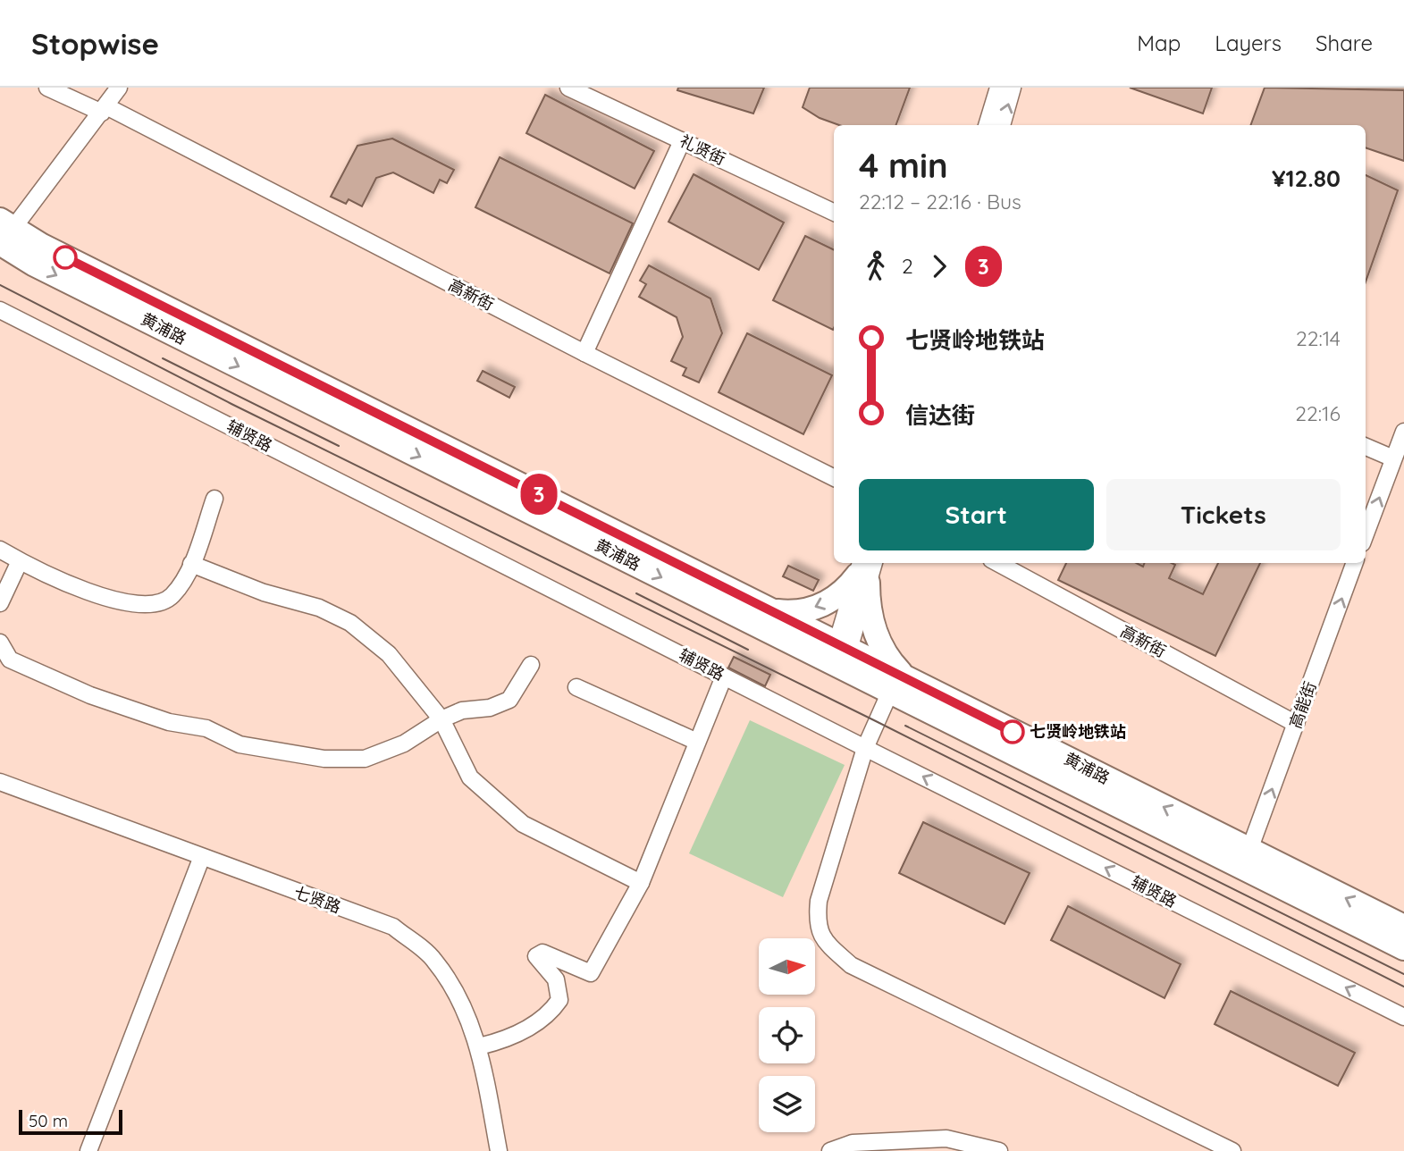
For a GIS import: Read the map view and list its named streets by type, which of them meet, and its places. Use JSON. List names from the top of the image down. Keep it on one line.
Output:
{"streets":{"highway":["黄浦路"],"street":["礼贤街","高新街","辅贤路","高能街","七贤路"]},"crossings":[["高新街","高能街"],["黄浦路","高能街"]],"one_way":["辅贤路","高能街"],"places":["七贤岭地铁站"],"lines":["bus line 3"],"scale_bar":"50 m","north":"right","page":{"header":"Stopwise","nav":["Map","Layers","Share"],"on_map":"3","heading":["4 min","22:12 – 22:16 · Bus","¥12.80"],"legs":["2","3"],"list":[{"name":"七贤岭地铁站","value":"22:14"},{"name":"信达街","value":"22:16"}],"buttons":["Start","Tickets"],"scale":"50 m"}}
